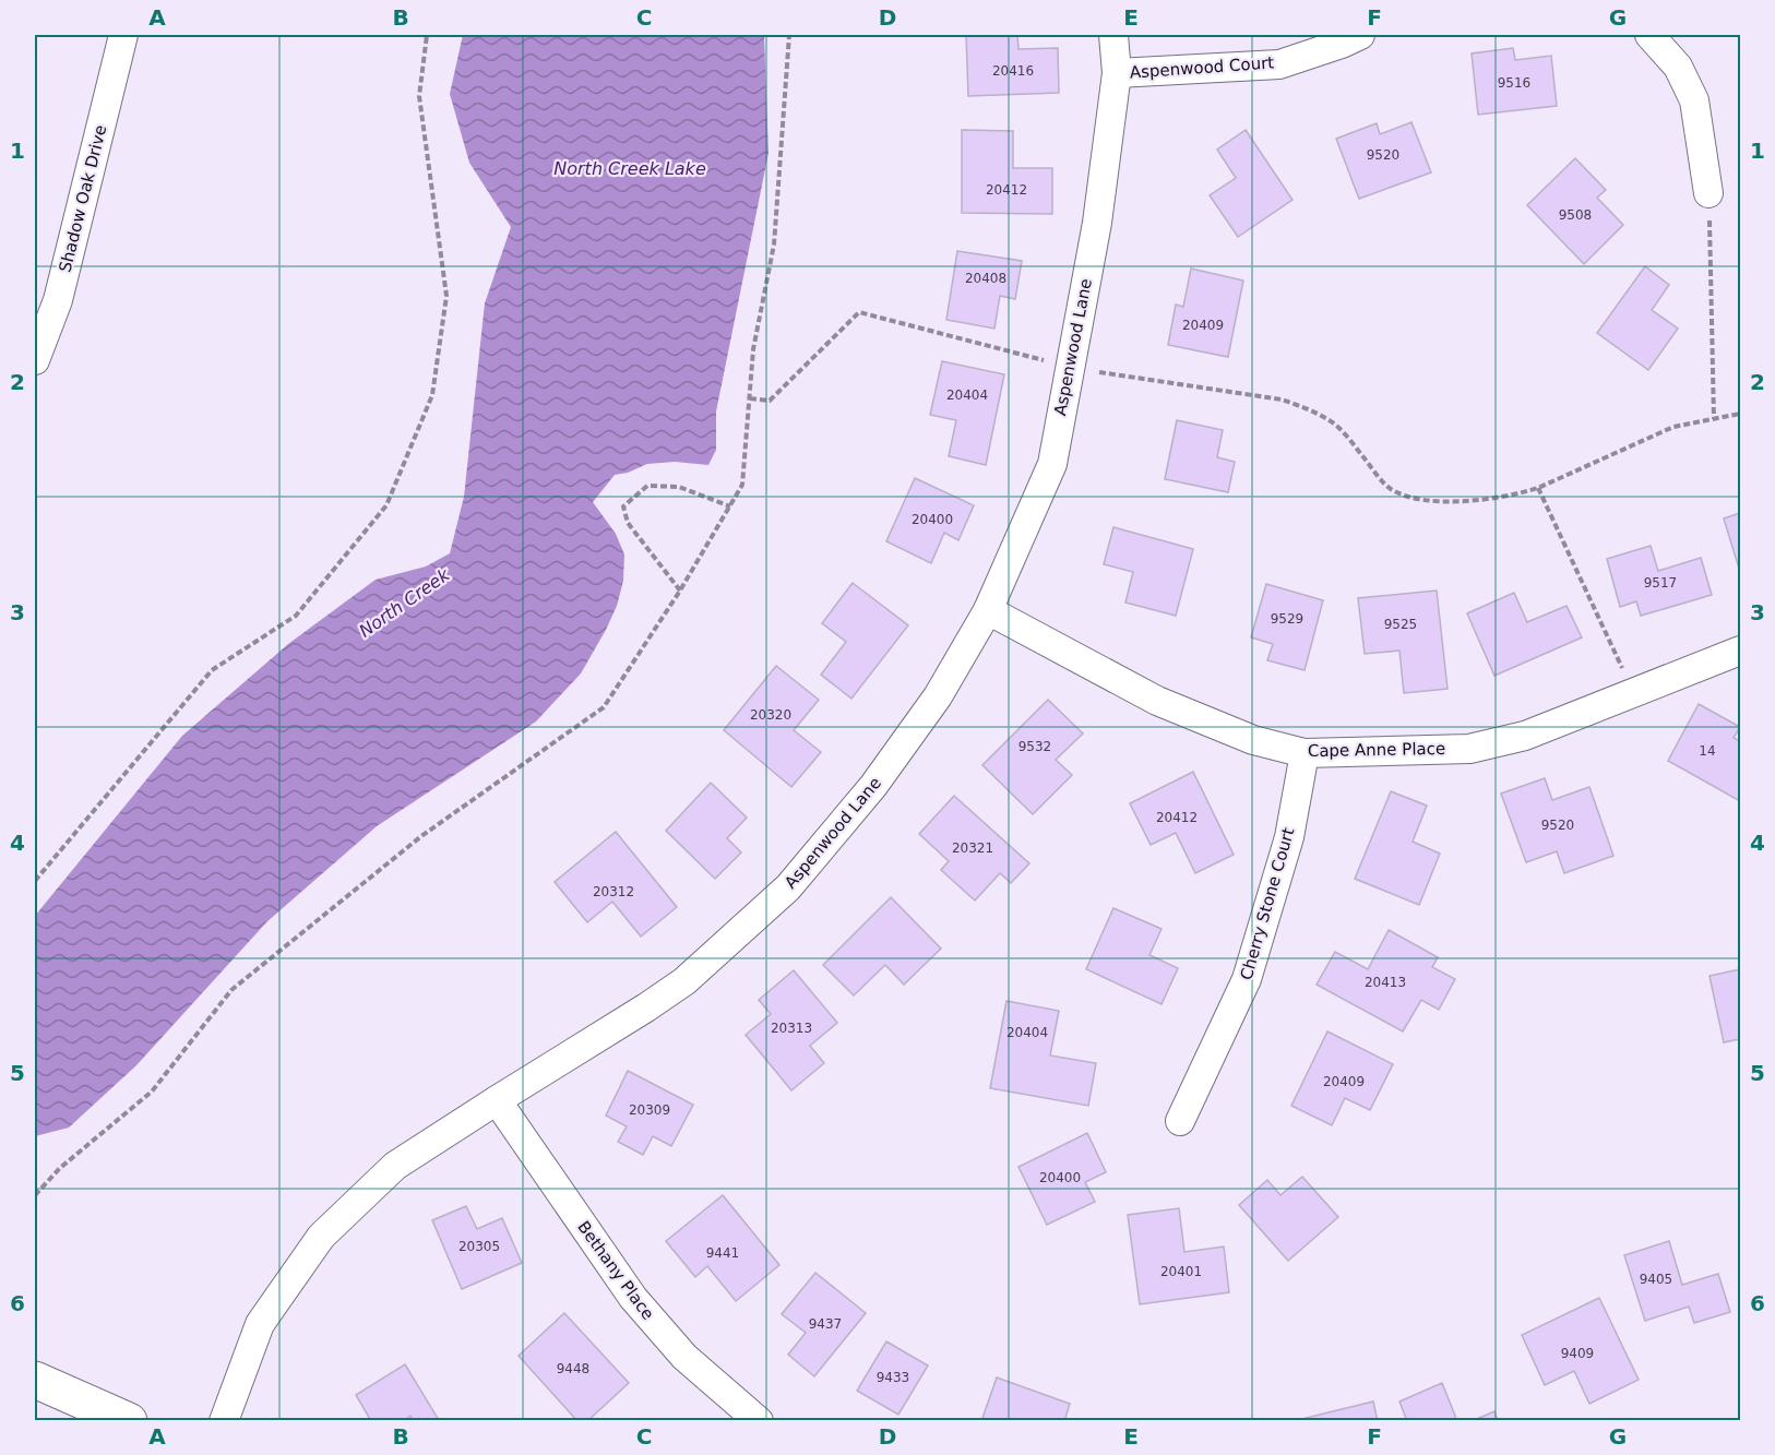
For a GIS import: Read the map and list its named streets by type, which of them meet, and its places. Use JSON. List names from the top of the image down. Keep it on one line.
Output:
{"streets":{"street":["Aspenwood Court","Shadow Oak Drive","Aspenwood Lane","Cape Anne Place","Cherry Stone Court","Bethany Place"]},"crossings":[["Aspenwood Court","Aspenwood Lane"],["Aspenwood Lane","Cape Anne Place"],["Aspenwood Lane","Bethany Place"],["Cape Anne Place","Cherry Stone Court"]],"water":["North Creek Lake","North Creek"],"house_numbers":["20416","9516","9520","20412","9508","20408","20409","20404","20400","9517","9529","9525","20320","9532","14","20412","9520","20321","20312","20413","20313","20404","20409","20309","20400","20305","9441","20401","9405","9437","9409","9448","9433"],"grid":{"columns":["A","B","C","D","E","F","G"],"rows":["1","2","3","4","5","6"]}}
